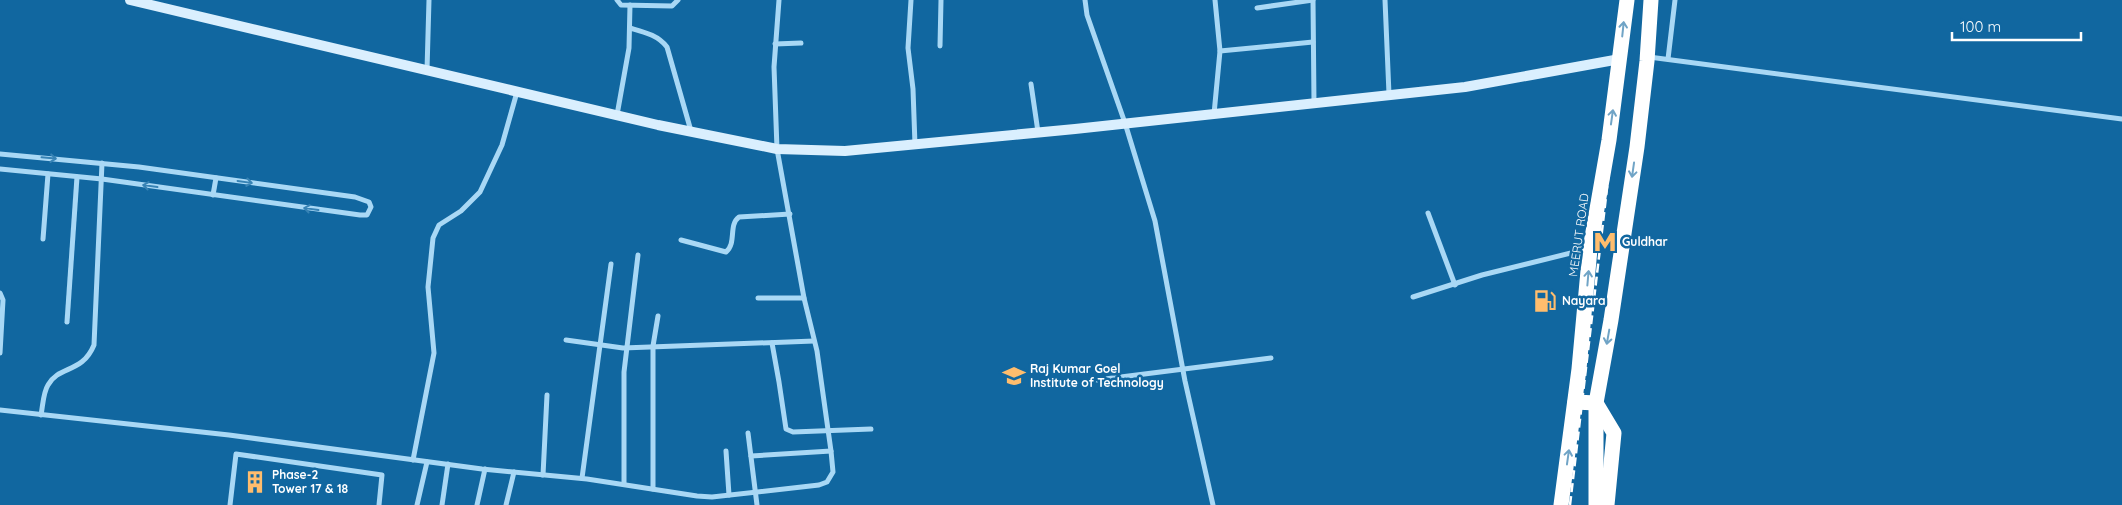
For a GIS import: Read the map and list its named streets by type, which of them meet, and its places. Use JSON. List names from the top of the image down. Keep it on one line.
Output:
{"streets":{"highway":["MEERUT ROAD"]},"places":{"metro station":["Guldhar"],"fuel station":["Nayara"],"school or university":["Raj Kumar Goel Institute of Technology"],"building":["Phase-2 Tower 17 & 18"]},"scale_bar":"100 m"}
